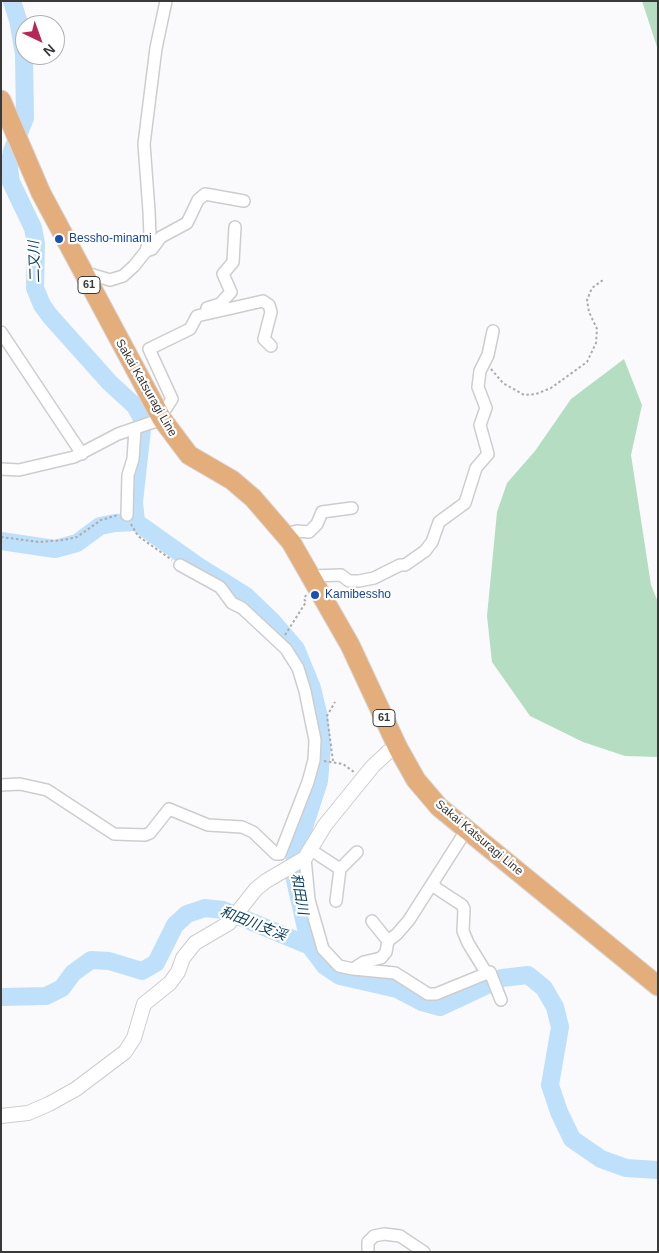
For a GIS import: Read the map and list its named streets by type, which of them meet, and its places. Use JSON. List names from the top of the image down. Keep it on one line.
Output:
{"streets":{"main road":["61","Sakai Katsuragi Line"]},"water":["二又川","和田川","和田川支渓"],"places":["Bessho-minami","Kamibessho"],"north":"bottom right"}
